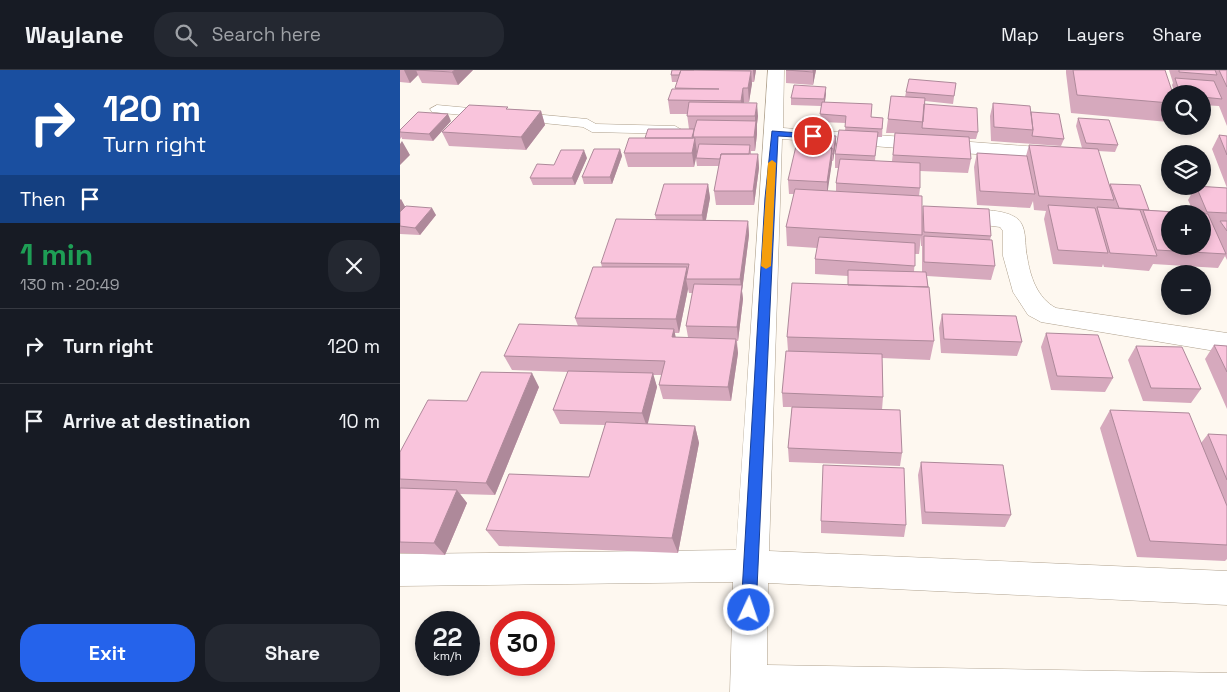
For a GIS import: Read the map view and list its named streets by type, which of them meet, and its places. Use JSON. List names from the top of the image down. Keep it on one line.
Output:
{"page":{"header":"Waylane","search":"Search here","nav":["Map","Layers","Share"],"turn":["120 m","Turn right"],"map_buttons":["+","−"],"then":"Then","heading":["1 min","130 m · 20:49"],"list":[{"name":"Turn right","value":"120 m"},{"name":"Arrive at destination","value":"10 m"}],"speed":"22 km/h","limit":"30","buttons":["Exit","Share"]}}
